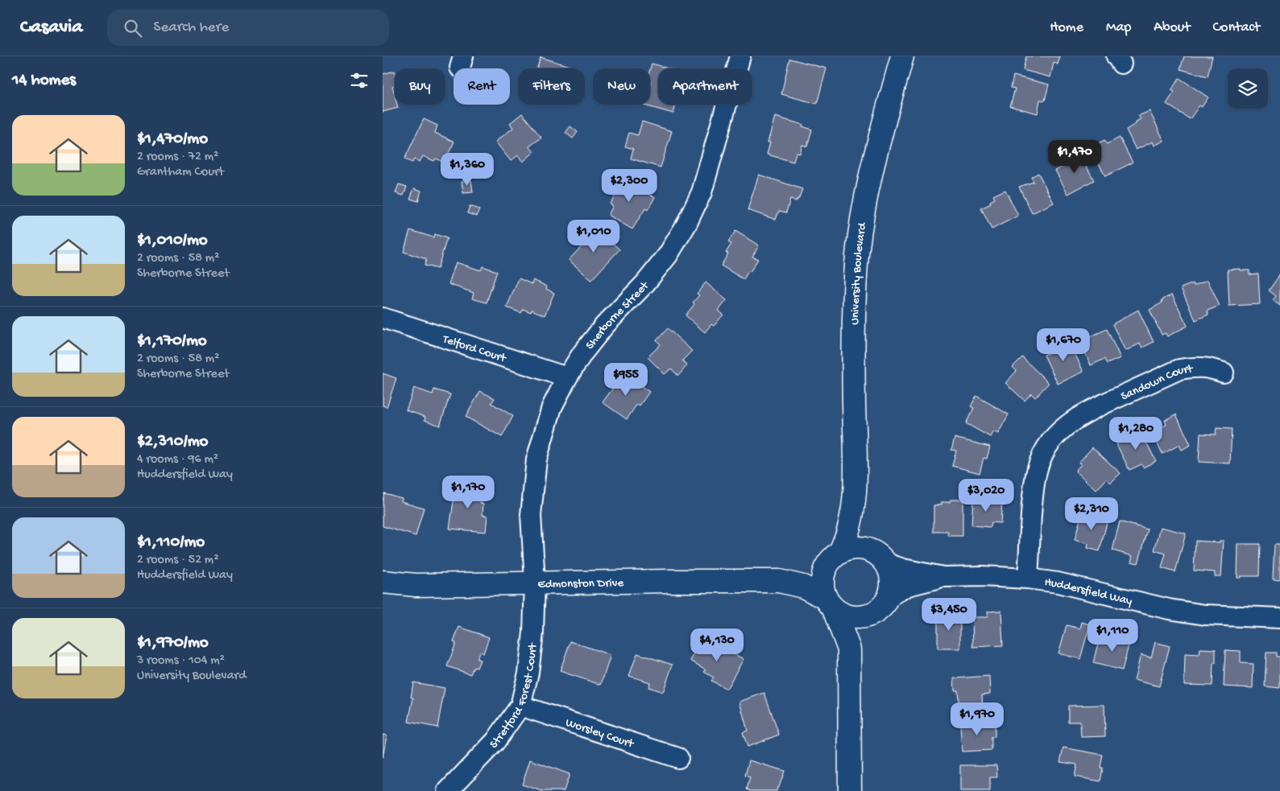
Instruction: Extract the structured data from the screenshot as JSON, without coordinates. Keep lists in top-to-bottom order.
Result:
{
  "streets": {
    "street": [
      "University Boulevard",
      "Sherborne Street",
      "Telford Court",
      "Sandown Court",
      "Edmonston Drive",
      "Huddersfield Way",
      "Stretford Forest Court",
      "Worsley Court"
    ]
  },
  "crossings": [
    ["University Boulevard", "Edmonston Drive"],
    ["University Boulevard", "Huddersfield Way"],
    ["Sherborne Street", "Telford Court"],
    ["Sherborne Street", "Edmonston Drive"],
    ["Sherborne Street", "Stretford Forest Court"],
    ["Sandown Court", "Huddersfield Way"],
    ["Edmonston Drive", "Huddersfield Way"],
    ["Edmonston Drive", "Stretford Forest Court"],
    ["Stretford Forest Court", "Worsley Court"]
  ],
  "page": {
    "header": "Casavia",
    "search": "Search here",
    "nav": [
      "Home",
      "Map",
      "About",
      "Contact"
    ],
    "heading": "14 homes",
    "chip": [
      "Buy",
      "Rent",
      "Filters",
      "New",
      "Apartment"
    ],
    "list": [
      {
        "name": "$1,470/mo",
        "note": "2 rooms · 72 m² · Grantham Court"
      },
      {
        "name": "$1,010/mo",
        "note": "2 rooms · 58 m² · Sherborne Street"
      },
      {
        "name": "$1,170/mo",
        "note": "2 rooms · 58 m² · Sherborne Street"
      },
      {
        "name": "$2,310/mo",
        "note": "4 rooms · 96 m² · Huddersfield Way"
      },
      {
        "name": "$1,110/mo",
        "note": "2 rooms · 52 m² · Huddersfield Way"
      },
      {
        "name": "$1,970/mo",
        "note": "3 rooms · 104 m² · University Boulevard"
      }
    ],
    "price": [
      "$1,470",
      "$1,360",
      "$2,300",
      "$1,010",
      "$1,670",
      "$955",
      "$1,280",
      "$1,170",
      "$3,020",
      "$2,310",
      "$3,450",
      "$1,110",
      "$4,130",
      "$1,970"
    ]
  }
}
